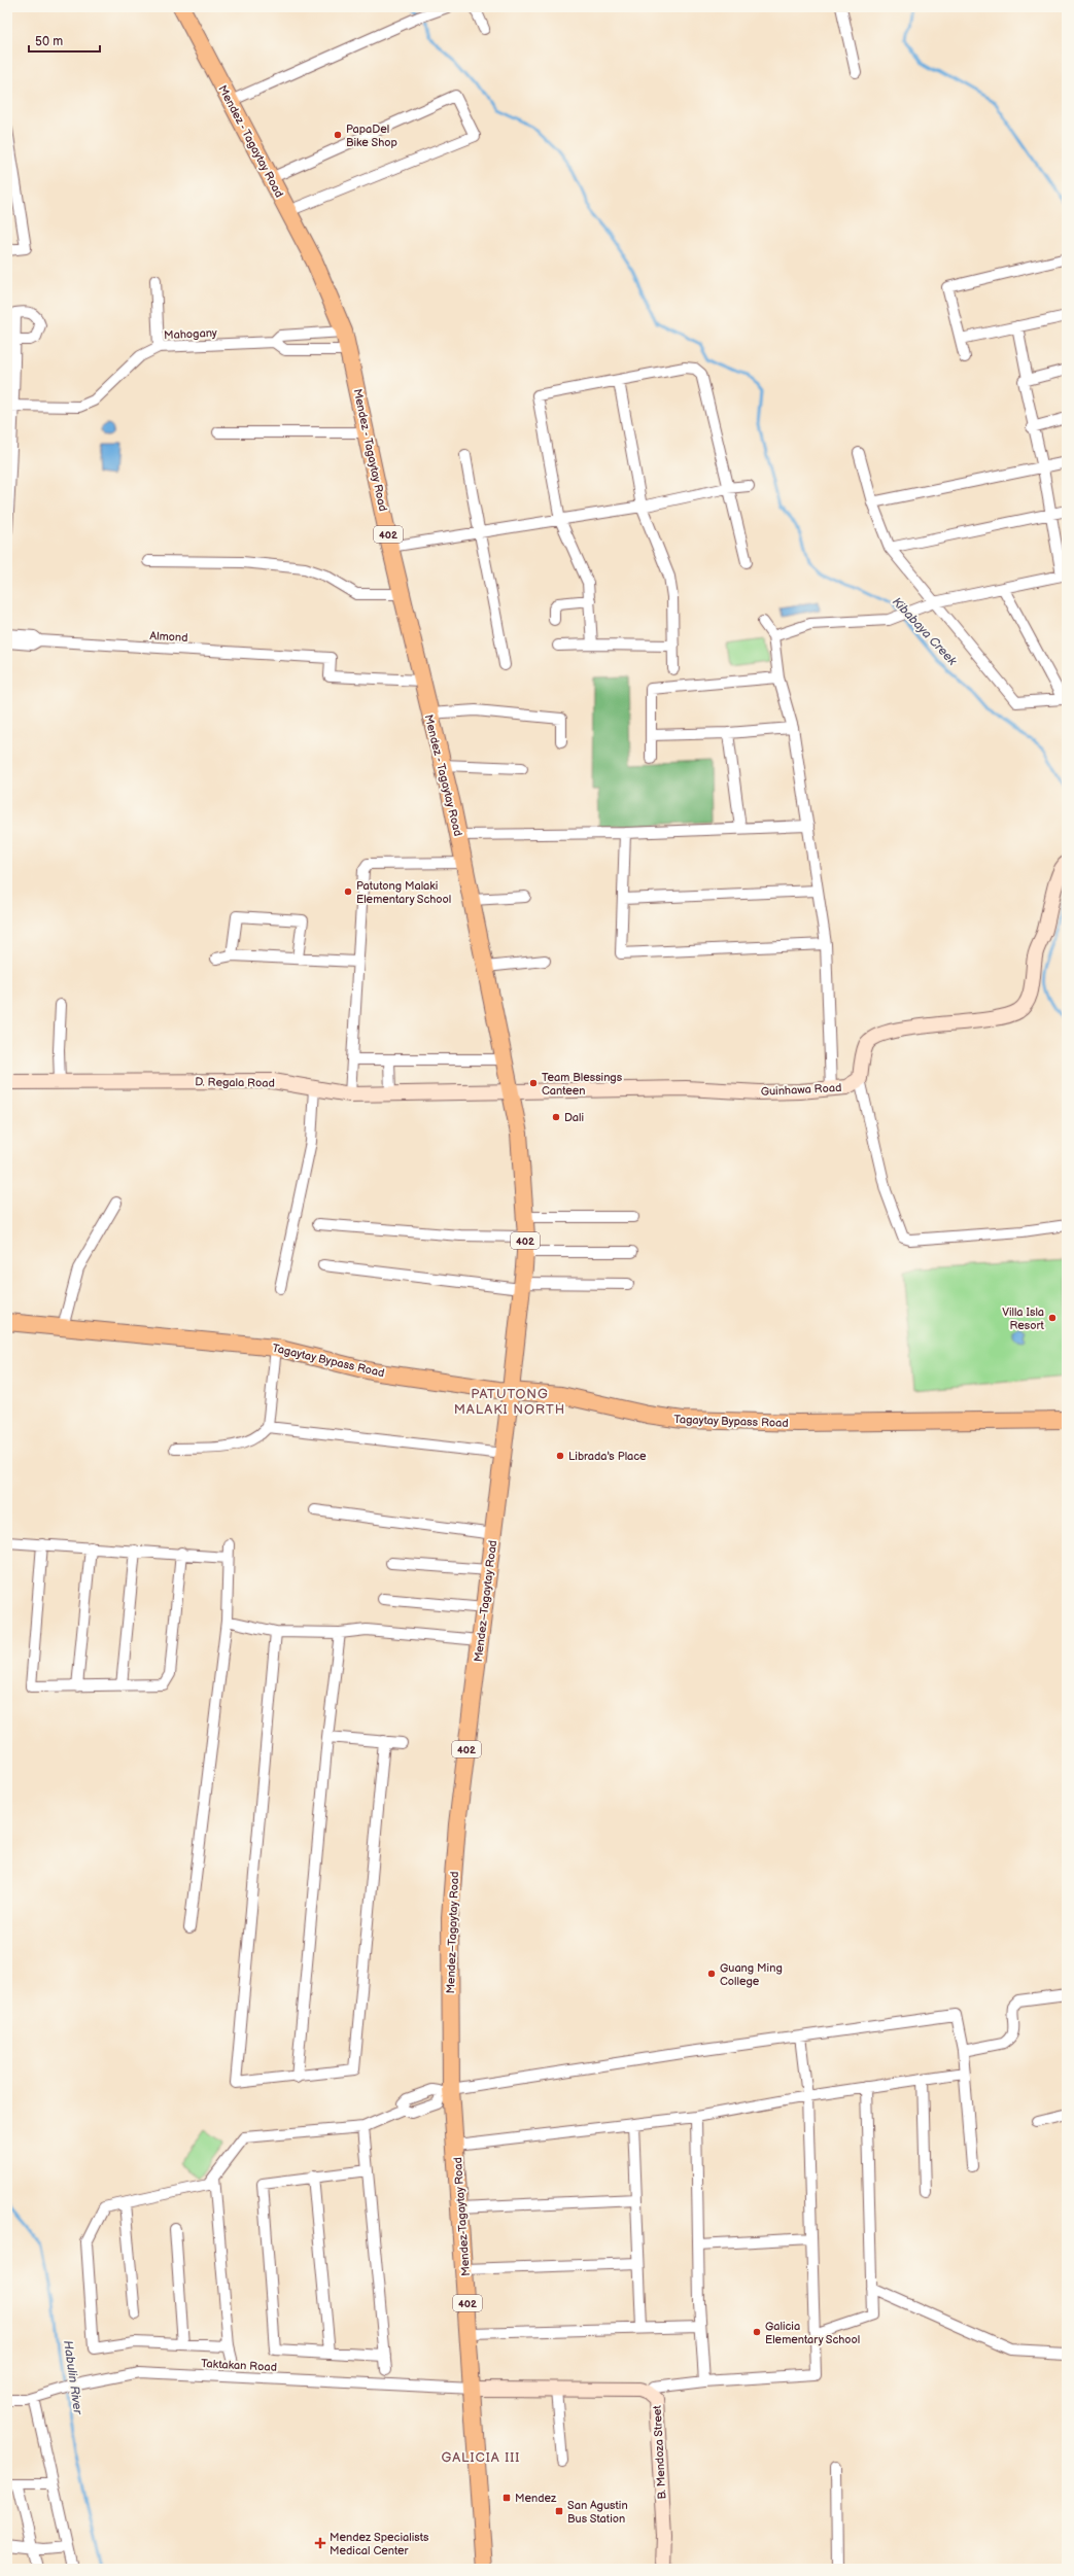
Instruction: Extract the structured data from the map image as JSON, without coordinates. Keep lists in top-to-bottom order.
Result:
{
  "streets": {
    "main road": [
      "Mendez - Tagaytay Road",
      "402",
      "Tagaytay Bypass Road",
      "Mendez–Tagaytay Road",
      "Mendez-Tagaytay Road"
    ],
    "street": [
      "Mahogany",
      "Almond",
      "D. Regala Road",
      "Guinhawa Road",
      "Taktakan Road",
      "B. Mendoza Street"
    ]
  },
  "crossings": [
    ["Mendez - Tagaytay Road", "Mahogany"],
    ["Mendez - Tagaytay Road", "Almond"],
    ["Mendez - Tagaytay Road", "D. Regala Road"],
    ["Mendez - Tagaytay Road", "Guinhawa Road"],
    ["Mendez - Tagaytay Road", "Mendez–Tagaytay Road"],
    ["D. Regala Road", "Guinhawa Road"],
    ["D. Regala Road", "Mendez–Tagaytay Road"],
    ["Guinhawa Road", "Mendez–Tagaytay Road"],
    ["Tagaytay Bypass Road", "Mendez–Tagaytay Road"],
    ["Mendez–Tagaytay Road", "Mendez-Tagaytay Road"],
    ["Mendez-Tagaytay Road", "Taktakan Road"],
    ["Mendez-Tagaytay Road", "B. Mendoza Street"],
    ["Taktakan Road", "B. Mendoza Street"]
  ],
  "districts": ["PATUTONG MALAKI NORTH", "GALICIA III"],
  "water": ["Kibabaya Creek", "Habulin River"],
  "places": {
    "other": [
      "PapaDel Bike Shop",
      "Patutong Malaki Elementary School",
      "Team Blessings Canteen",
      "Dali",
      "Villa Isla Resort",
      "Librada's Place",
      "Guang Ming College",
      "Galicia Elementary School"
    ],
    "transit": ["Mendez", "San Agustin Bus Station"],
    "health": ["Mendez Specialists Medical Center"]
  },
  "scale_bar": "50 m"
}
